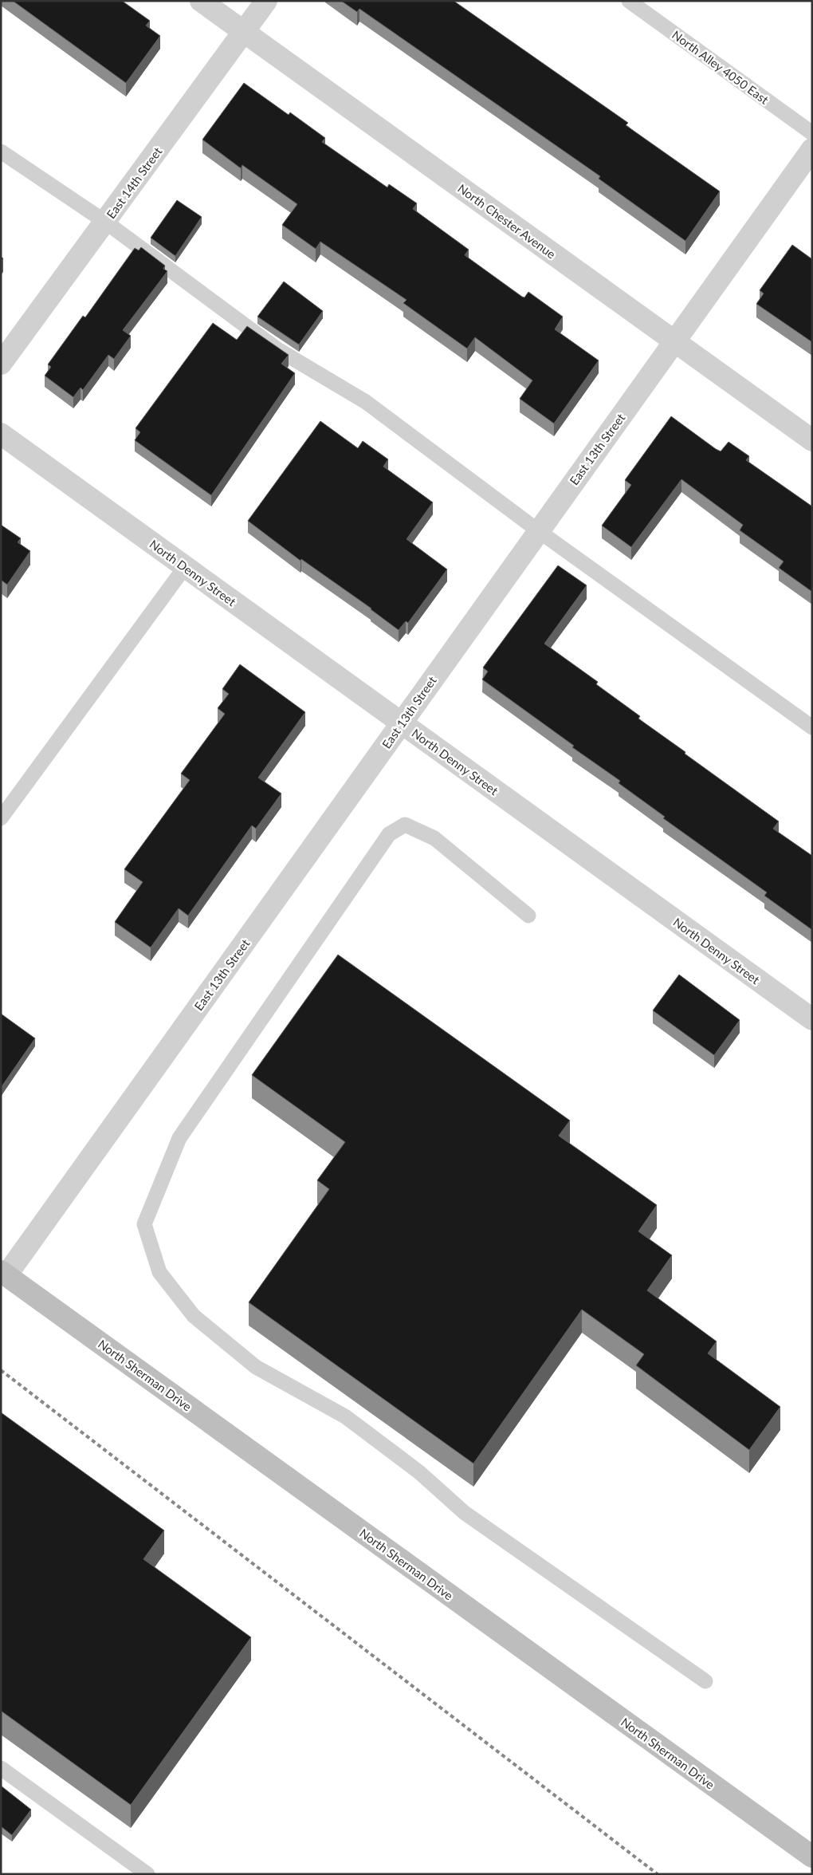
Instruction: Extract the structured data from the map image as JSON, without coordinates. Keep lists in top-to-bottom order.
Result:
{
  "streets": {
    "main road": ["North Sherman Drive"],
    "street": [
      "East 14th Street",
      "North Chester Avenue",
      "East 13th Street",
      "North Denny Street"
    ],
    "lane": ["North Alley 4050 East"]
  },
  "crossings": [
    ["East 14th Street", "North Chester Avenue"],
    ["North Chester Avenue", "East 13th Street"],
    ["East 13th Street", "North Denny Street"],
    ["East 13th Street", "North Sherman Drive"]
  ]
}
